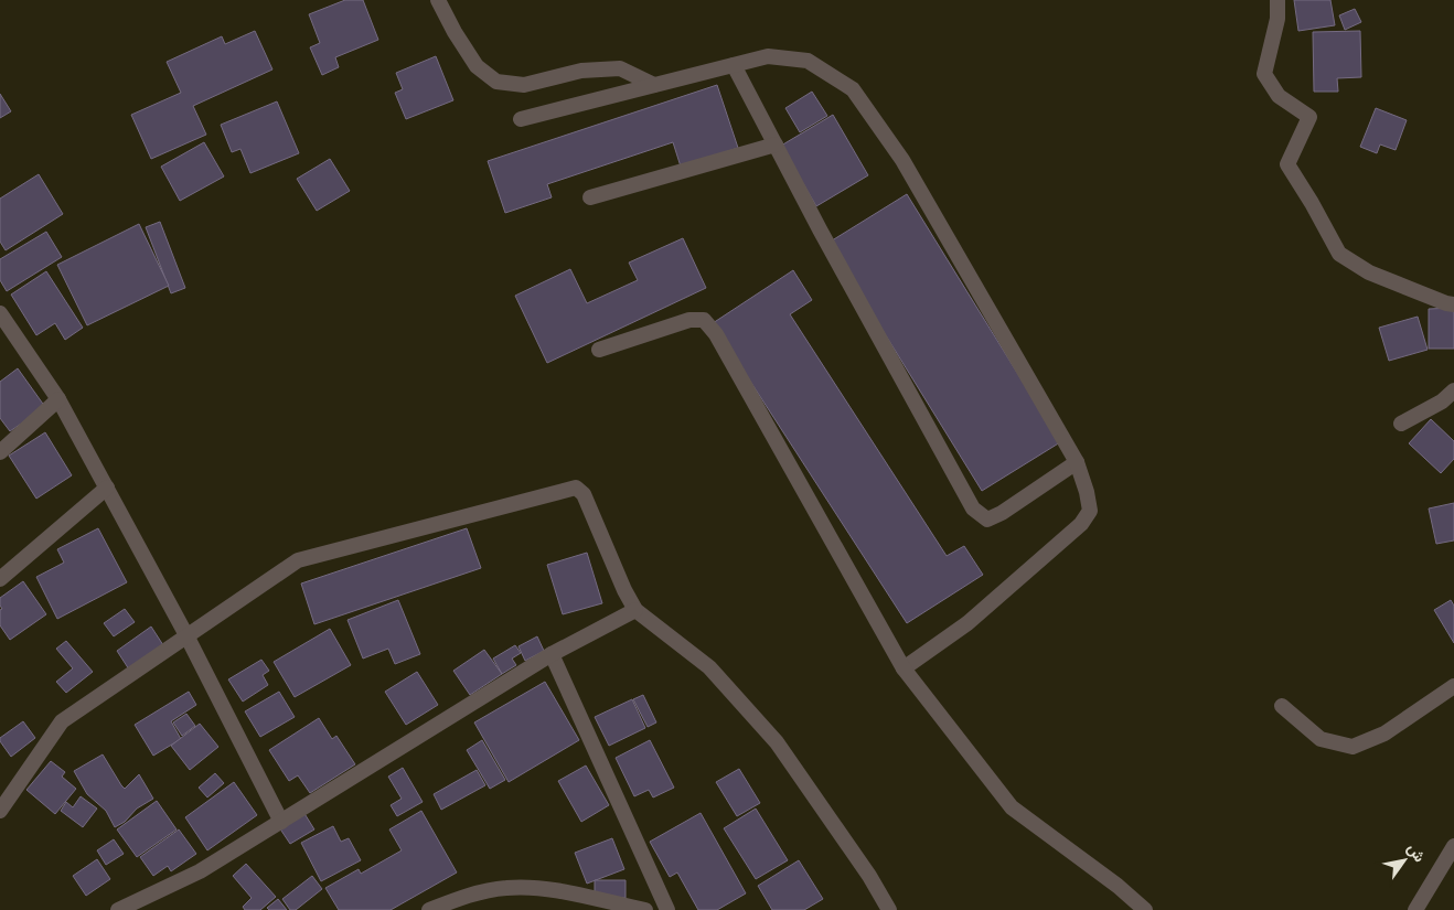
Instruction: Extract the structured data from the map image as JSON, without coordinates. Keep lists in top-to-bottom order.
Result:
{
  "north": "top right"
}
